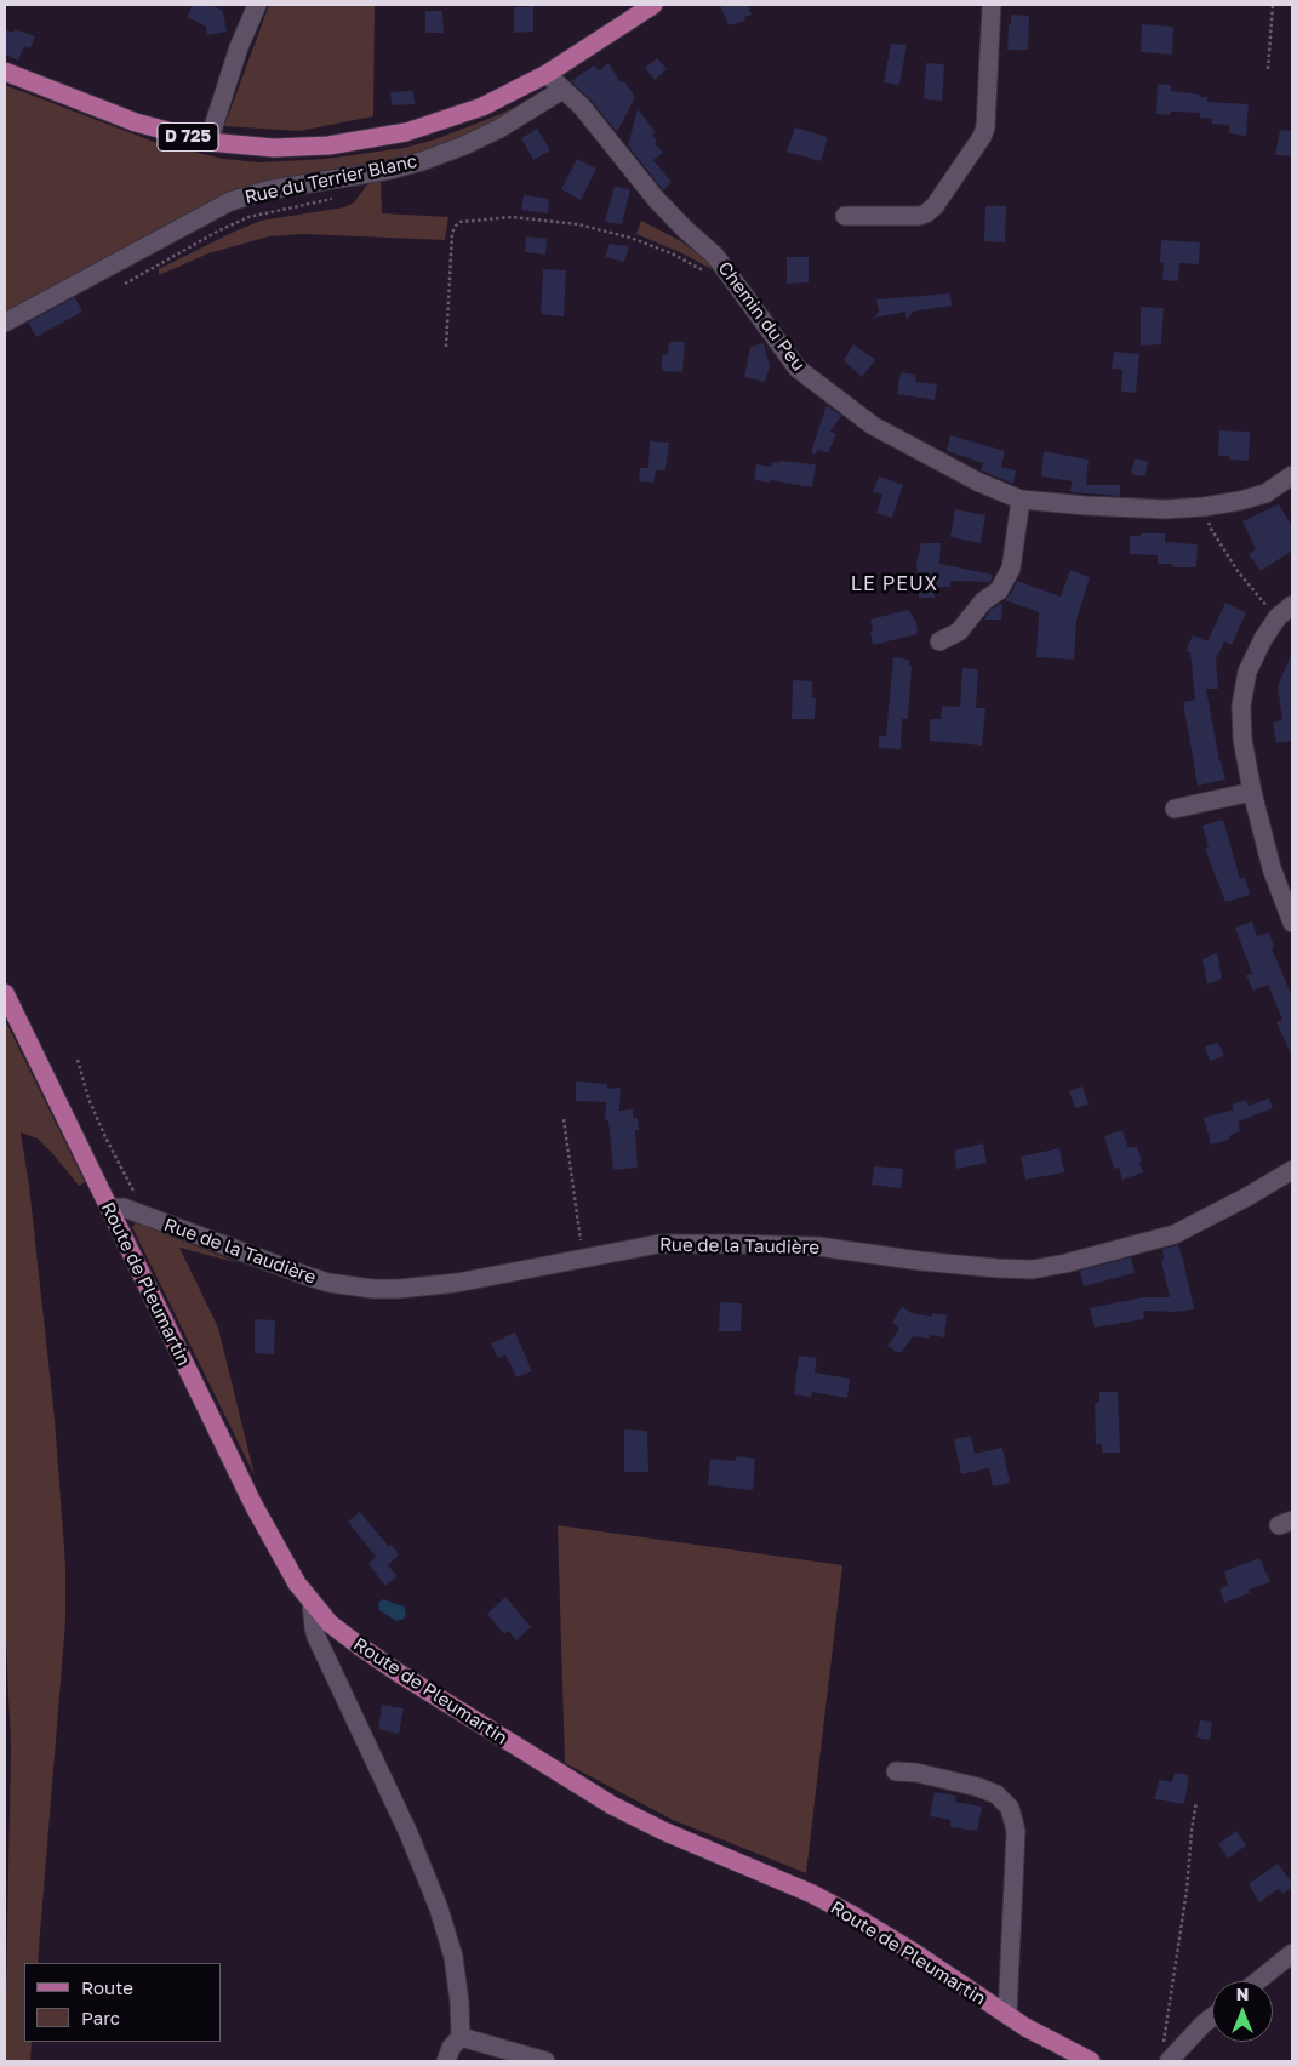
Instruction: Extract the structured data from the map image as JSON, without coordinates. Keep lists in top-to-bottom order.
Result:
{
  "streets": {
    "main road": ["D 725", "Route de Pleumartin"],
    "street": ["Rue du Terrier Blanc", "Chemin du Peu", "Rue de la Taudière"]
  },
  "crossings": [
    ["D 725", "Chemin du Peu"],
    ["Rue du Terrier Blanc", "Chemin du Peu"],
    ["Rue de la Taudière", "Route de Pleumartin"]
  ],
  "districts": ["LE PEUX"],
  "legend": ["Route", "Parc"],
  "north": "top"
}
